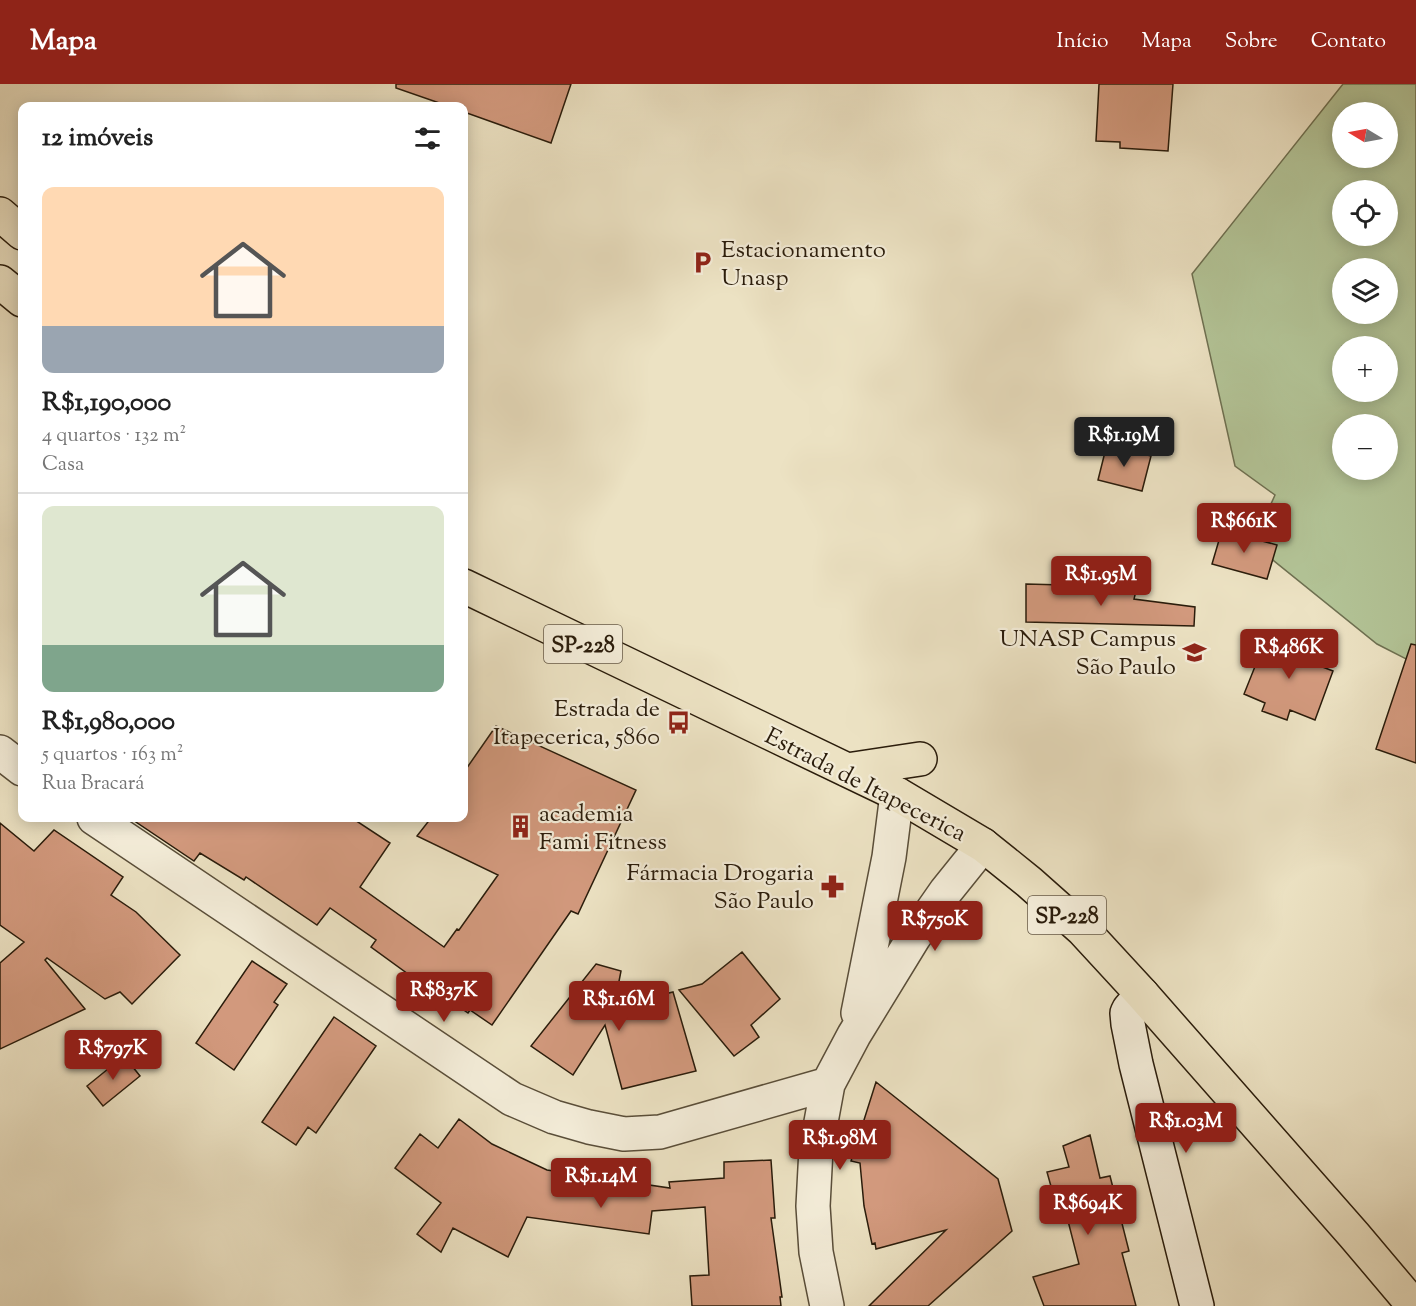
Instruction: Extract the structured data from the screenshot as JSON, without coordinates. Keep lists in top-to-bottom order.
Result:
{
  "streets": {
    "main road": ["SP-228", "Estrada de Itapecerica"]
  },
  "places": {
    "parking": ["Estacionamento Unasp"],
    "school or university": ["UNASP Campus São Paulo"],
    "bus stop": ["Estrada de Itapecerica, 5860"],
    "building": ["academia Fami Fitness"],
    "pharmacy": ["Fármacia Drogaria São Paulo"]
  },
  "north": "left",
  "page": {
    "header": "Mapa",
    "nav": [
      "Início",
      "Mapa",
      "Sobre",
      "Contato"
    ],
    "map_buttons": ["+", "−"],
    "heading": "12 imóveis",
    "list": [
      {
        "name": "R$1,190,000",
        "note": "4 quartos · 132 m² · Casa"
      },
      {
        "name": "R$1,980,000",
        "note": "5 quartos · 163 m² · Rua Bracará"
      }
    ],
    "price": [
      "R$1.19M",
      "R$661K",
      "R$1.95M",
      "R$486K",
      "R$750K",
      "R$837K",
      "R$1.16M",
      "R$797K",
      "R$1.03M",
      "R$1.98M",
      "R$1.14M",
      "R$694K"
    ]
  }
}
